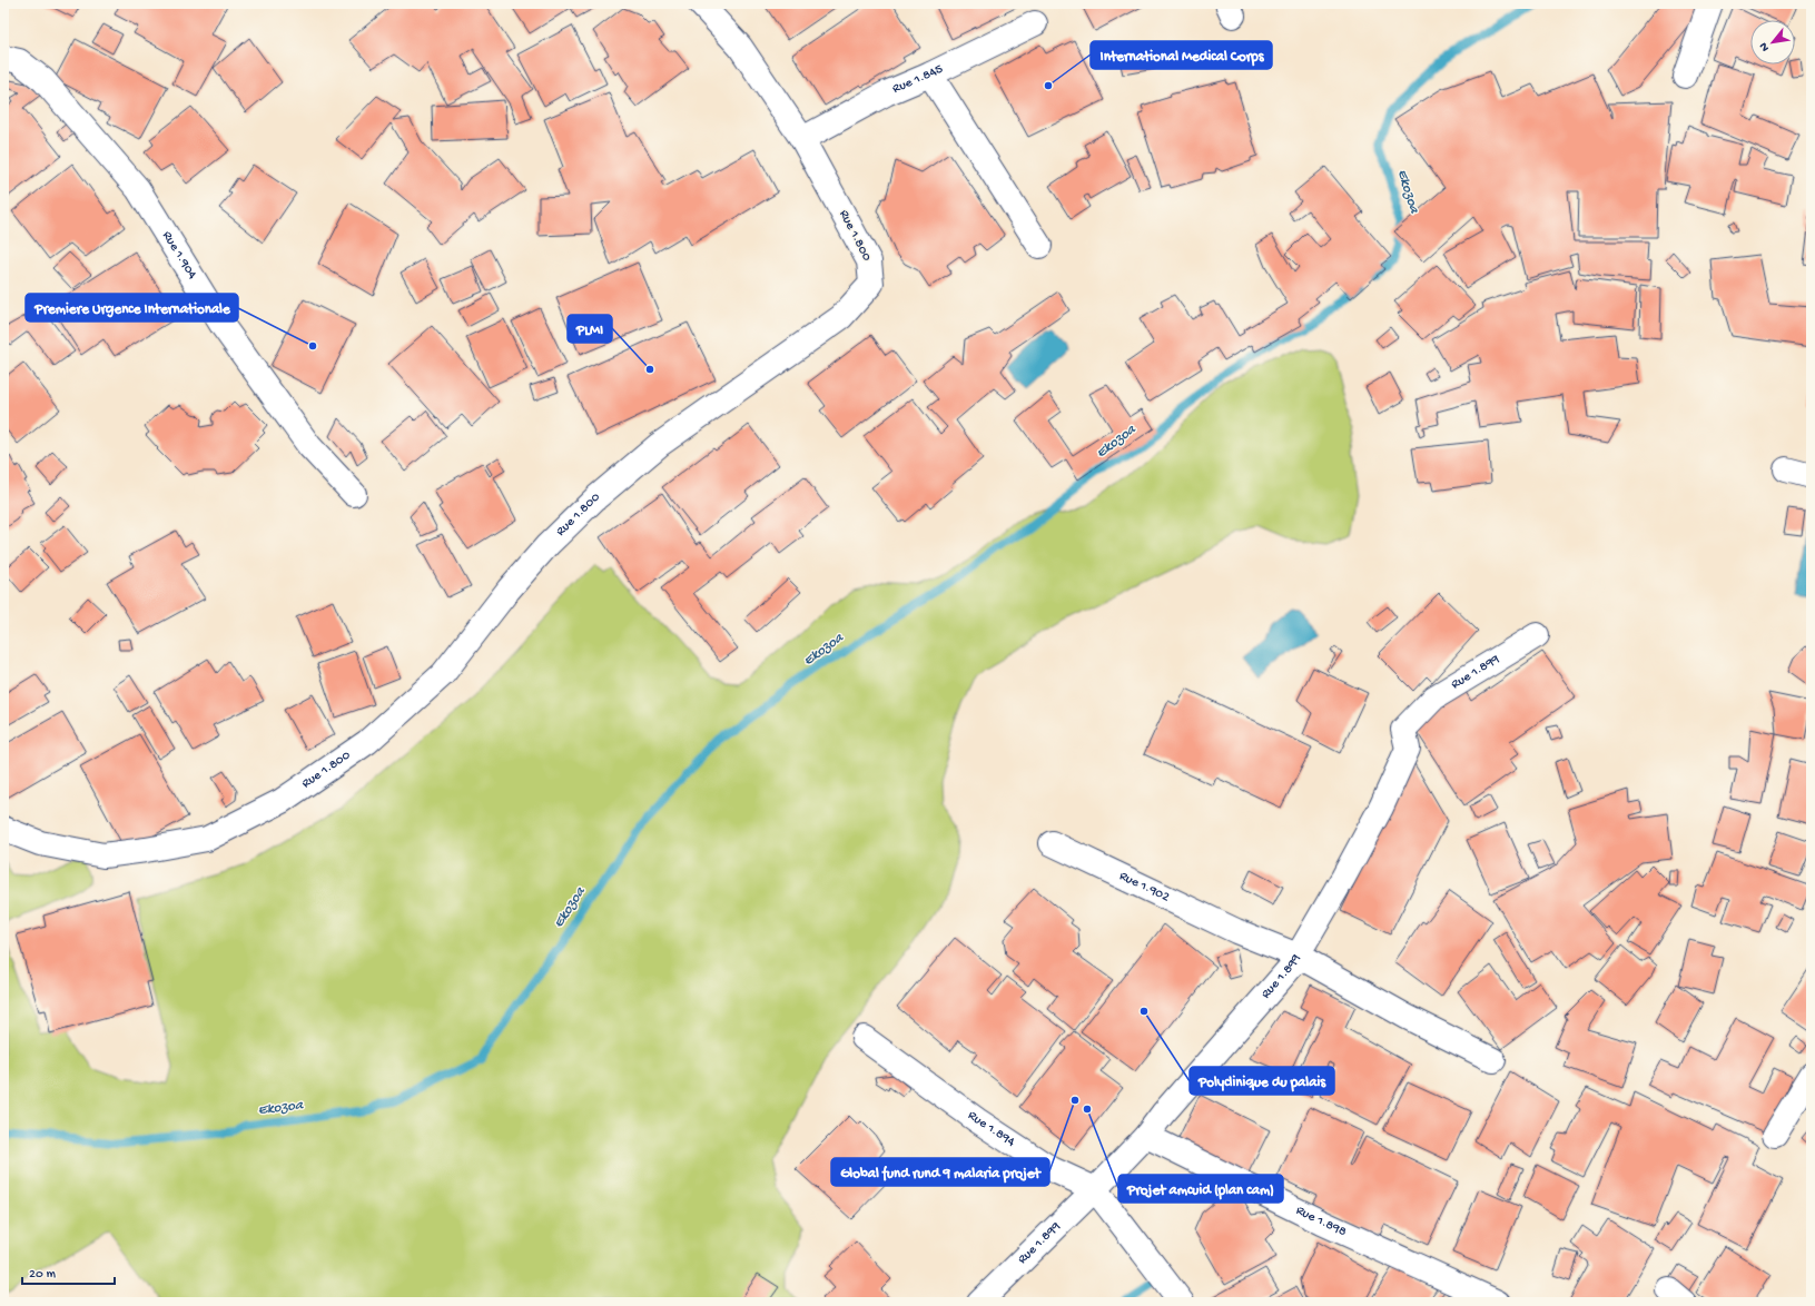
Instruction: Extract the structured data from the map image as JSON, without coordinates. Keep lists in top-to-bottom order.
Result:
{
  "streets": {
    "street": [
      "Rue 1.845",
      "Rue 1.800",
      "Rue 1.904",
      "Rue 1.899",
      "Rue 1.902",
      "Rue 1.894",
      "Rue 1.898"
    ]
  },
  "crossings": [
    ["Rue 1.845", "Rue 1.800"],
    ["Rue 1.899", "Rue 1.902"],
    ["Rue 1.899", "Rue 1.894"],
    ["Rue 1.899", "Rue 1.898"]
  ],
  "water": ["Ekozoa"],
  "places": [
    "International Medical Corps",
    "Premiere Urgence Internationale",
    "PLMI",
    "Polyclinique du palais",
    "Global fund rund 9 malaria projet",
    "Projet amcuid (plan cam)"
  ],
  "scale_bar": "20 m",
  "north": "bottom left"
}
